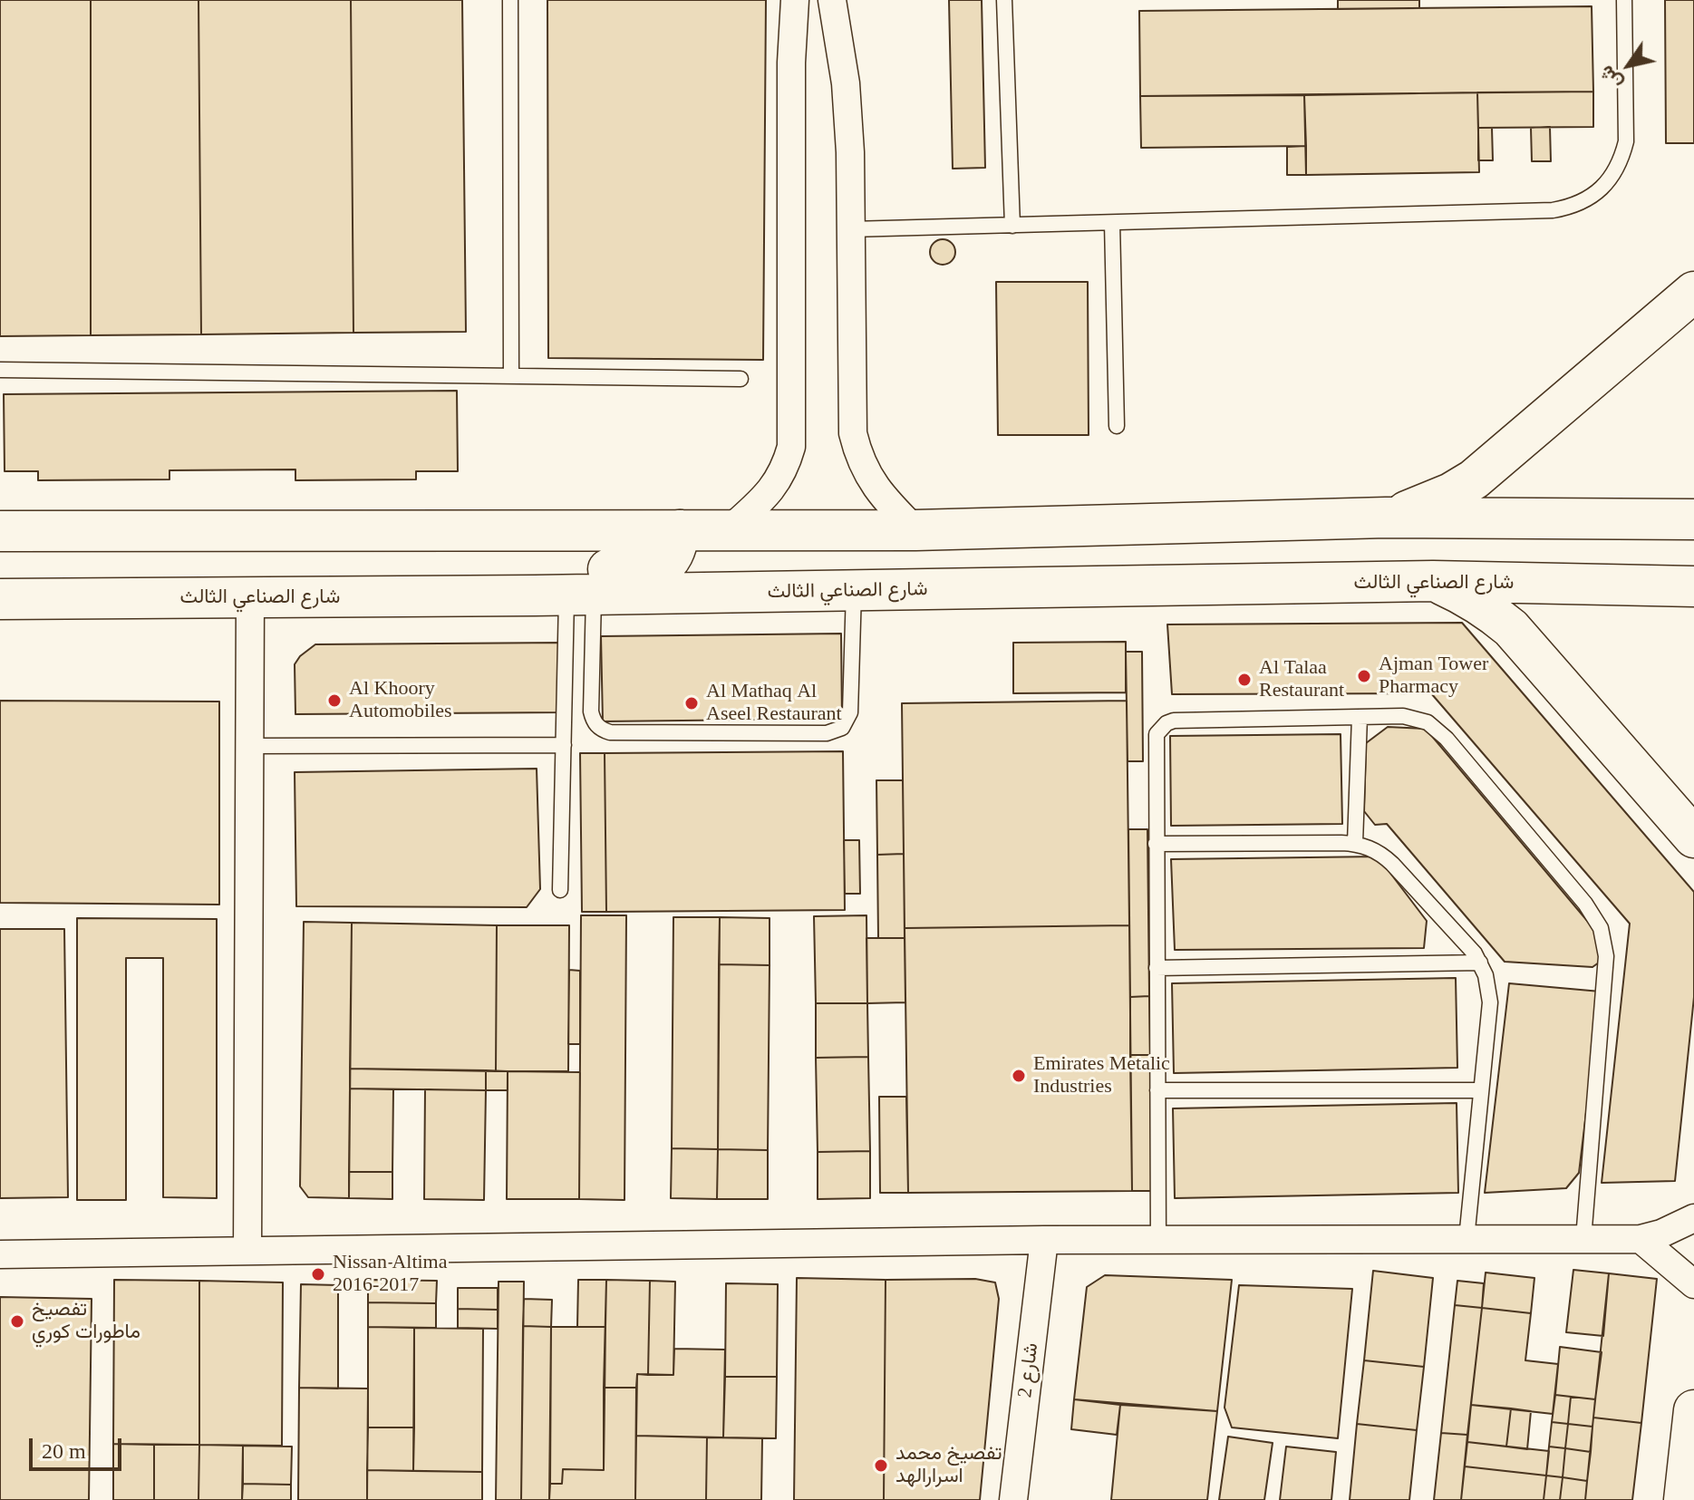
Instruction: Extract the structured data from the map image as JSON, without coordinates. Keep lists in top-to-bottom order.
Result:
{
  "streets": {
    "main road": ["شارع الصناعي الثالث"],
    "street": ["شارع 2"]
  },
  "places": [
    "Ajman Tower Pharmacy",
    "Al Talaa Restaurant",
    "Al Khoory Automobiles",
    "Al Mathaq Al Aseel Restaurant",
    "Emirates Metalic Industries",
    "Nissan Altima 2016-2017",
    "تفصيخ ماطورات كوري",
    "تفصيخ محمد اسرارالهد"
  ],
  "scale_bar": "20 m",
  "north": "bottom left"
}
